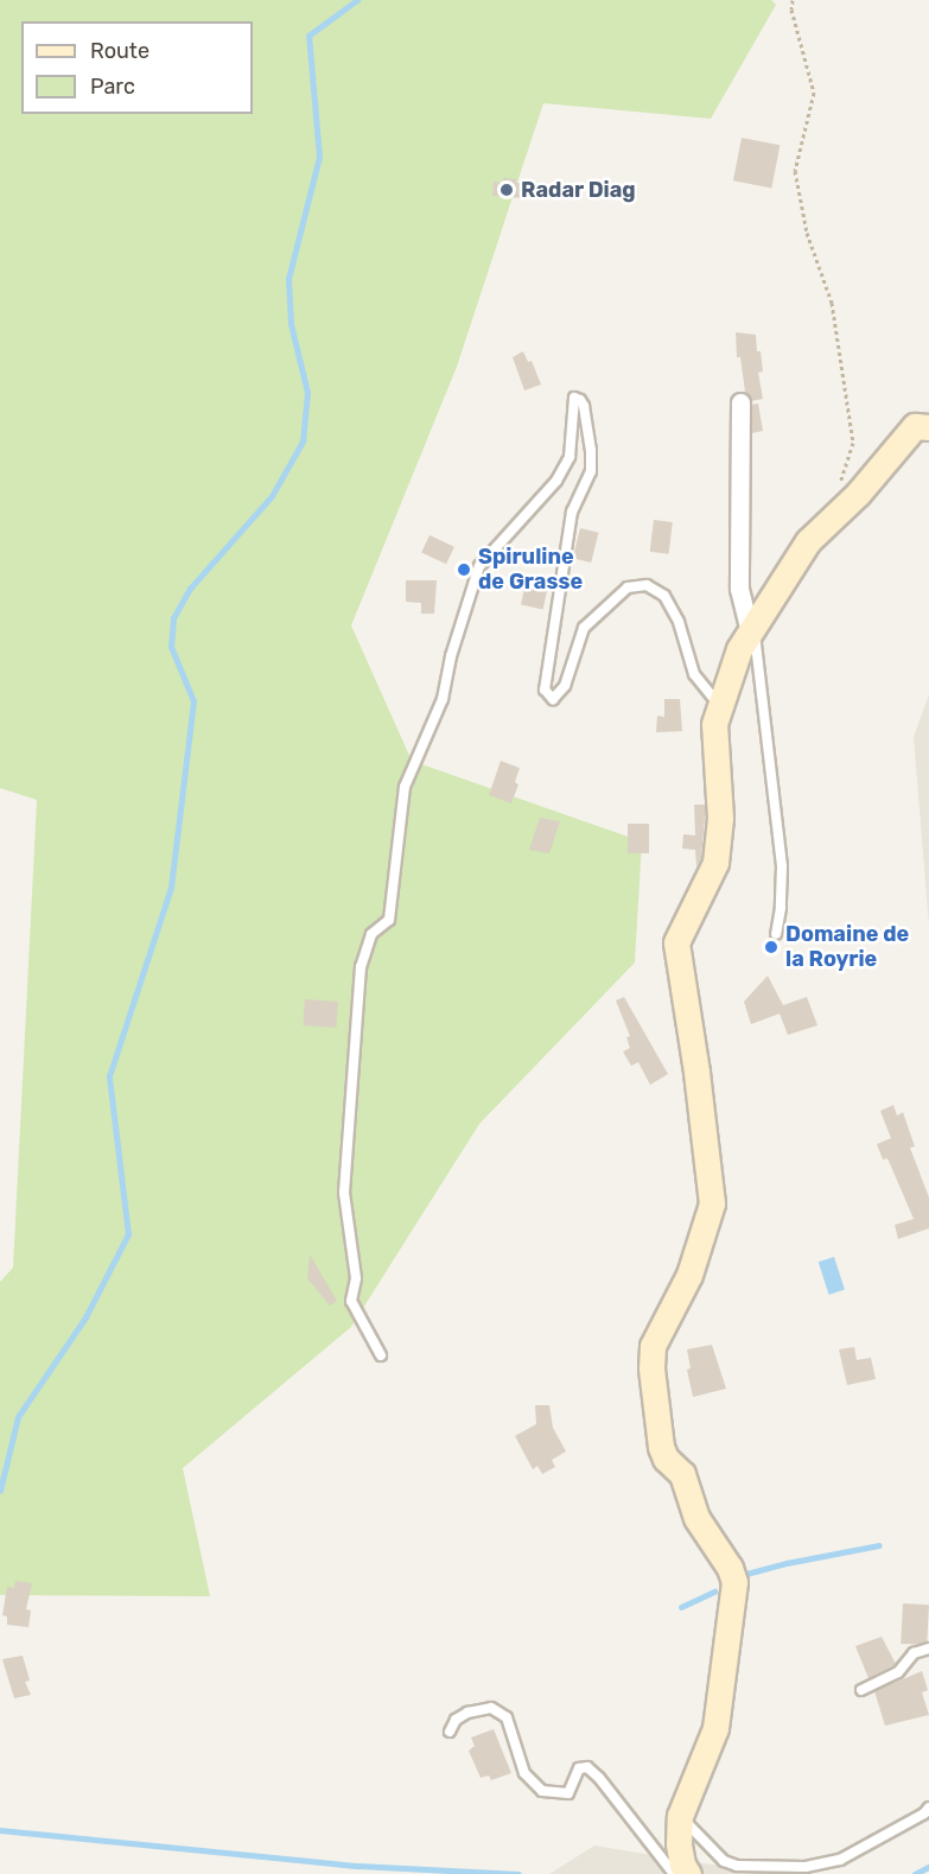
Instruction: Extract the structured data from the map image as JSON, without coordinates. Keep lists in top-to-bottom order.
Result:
{
  "places": ["Radar Diag", "Spiruline de Grasse", "Domaine de la Royrie"],
  "legend": ["Route", "Parc"]
}
